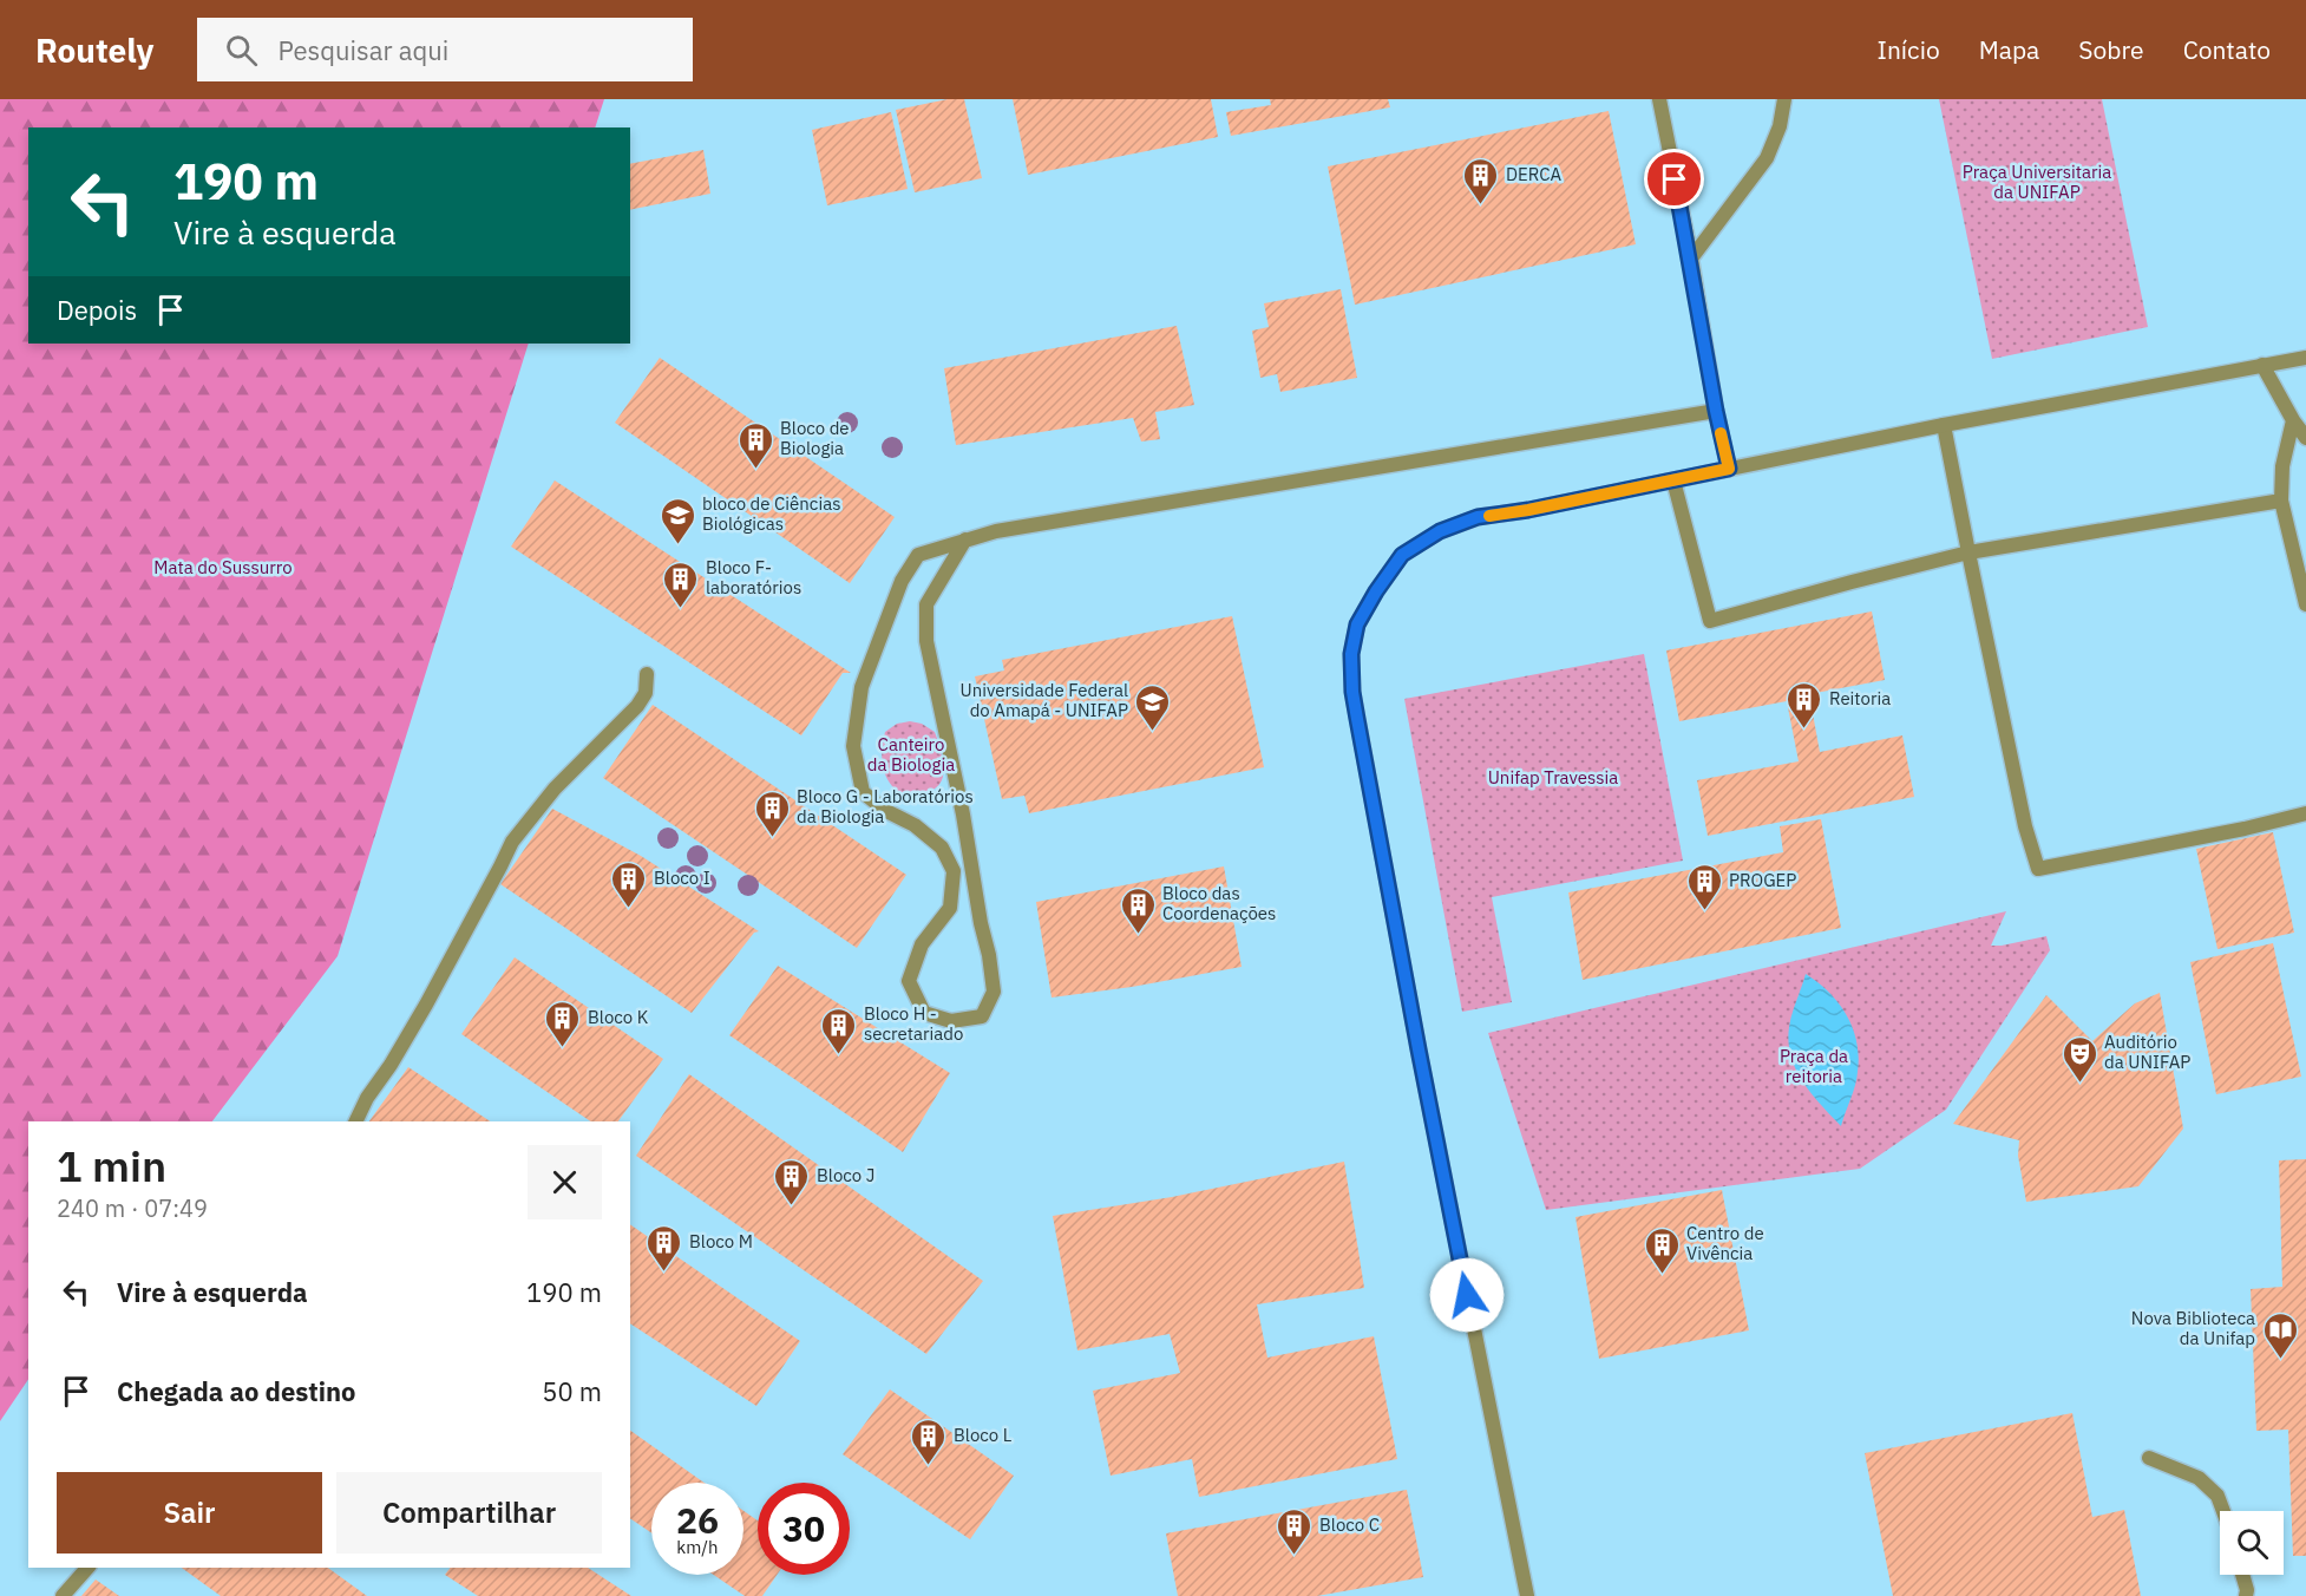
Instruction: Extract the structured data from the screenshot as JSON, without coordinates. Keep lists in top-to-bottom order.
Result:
{
  "parks": [
    "Praça Universitaria da UNIFAP",
    "Mata do Sussurro",
    "Canteiro da Biologia",
    "Unifap Travessia",
    "Praça da reitoria"
  ],
  "places": {
    "building": [
      "DERCA",
      "Bloco de Biologia",
      "Bloco F- laboratórios",
      "Reitoria",
      "Bloco G - Laboratórios da Biologia",
      "Bloco I",
      "PROGEP",
      "Bloco das Coordenações",
      "Bloco K",
      "Bloco H - secretariado",
      "Bloco J",
      "Bloco M",
      "Centro de Vivência",
      "Bloco L",
      "Bloco C"
    ],
    "school or university": ["bloco de Ciências Biológicas", "Universidade Federal do Amapá - UNIFAP"],
    "theatre": ["Auditório da UNIFAP"],
    "library": ["Nova Biblioteca da Unifap"]
  },
  "page": {
    "header": "Routely",
    "search": "Pesquisar aqui",
    "nav": [
      "Início",
      "Mapa",
      "Sobre",
      "Contato"
    ],
    "turn": ["190 m", "Vire à esquerda"],
    "then": "Depois",
    "heading": ["1 min", "240 m · 07:49"],
    "list": [
      {
        "name": "Vire à esquerda",
        "value": "190 m"
      },
      {
        "name": "Chegada ao destino",
        "value": "50 m"
      }
    ],
    "buttons": ["Sair", "Compartilhar"],
    "speed": "26 km/h",
    "limit": "30"
  }
}
